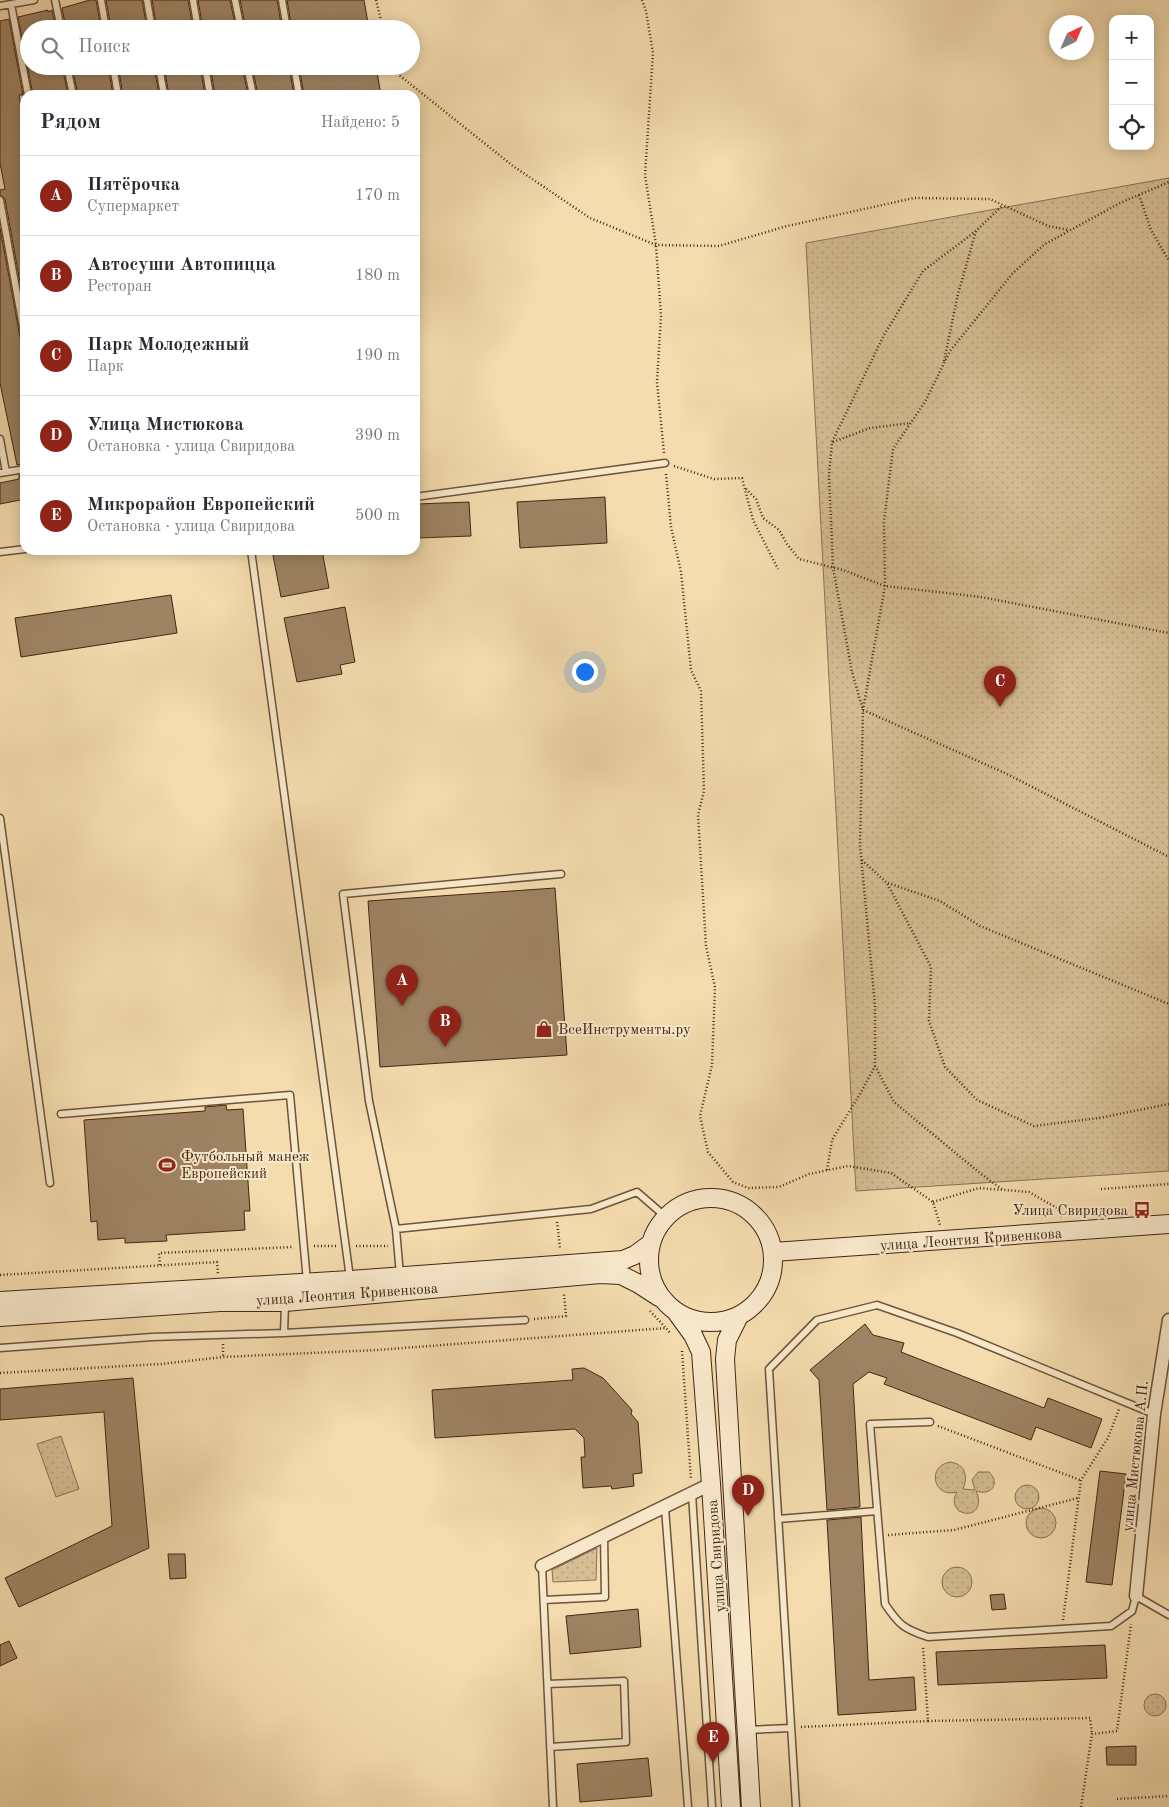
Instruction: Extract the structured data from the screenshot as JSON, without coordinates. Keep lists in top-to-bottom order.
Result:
{
  "streets": {
    "street": ["улица Леонтия Кривенкова", "улица Мистюкова А.П.", "улица Свиридова"]
  },
  "crossings": [
    ["улица Леонтия Кривенкова", "улица Свиридова"]
  ],
  "places": {
    "shop": ["ВсеИнструменты.ру"],
    "sports": ["Футбольный манеж Европейский"],
    "bus stop": ["Улица Свиридова"]
  },
  "north": "top right",
  "page": {
    "map_buttons": ["+", "−"],
    "search": "Поиск",
    "heading": ["Рядом", "Найдено: 5"],
    "list": [
      {
        "mark": "A",
        "name": "Пятёрочка",
        "note": "Супермаркет",
        "value": "170 m"
      },
      {
        "mark": "B",
        "name": "Автосуши Автопицца",
        "note": "Ресторан",
        "value": "180 m"
      },
      {
        "mark": "C",
        "name": "Парк Молодежный",
        "note": "Парк",
        "value": "190 m"
      },
      {
        "mark": "D",
        "name": "Улица Мистюкова",
        "note": "Остановка · улица Свиридова",
        "value": "390 m"
      },
      {
        "mark": "E",
        "name": "Микрорайон Европейский",
        "note": "Остановка · улица Свиридова",
        "value": "500 m"
      }
    ],
    "pins": [
      "C",
      "A",
      "B",
      "D",
      "E"
    ]
  }
}
